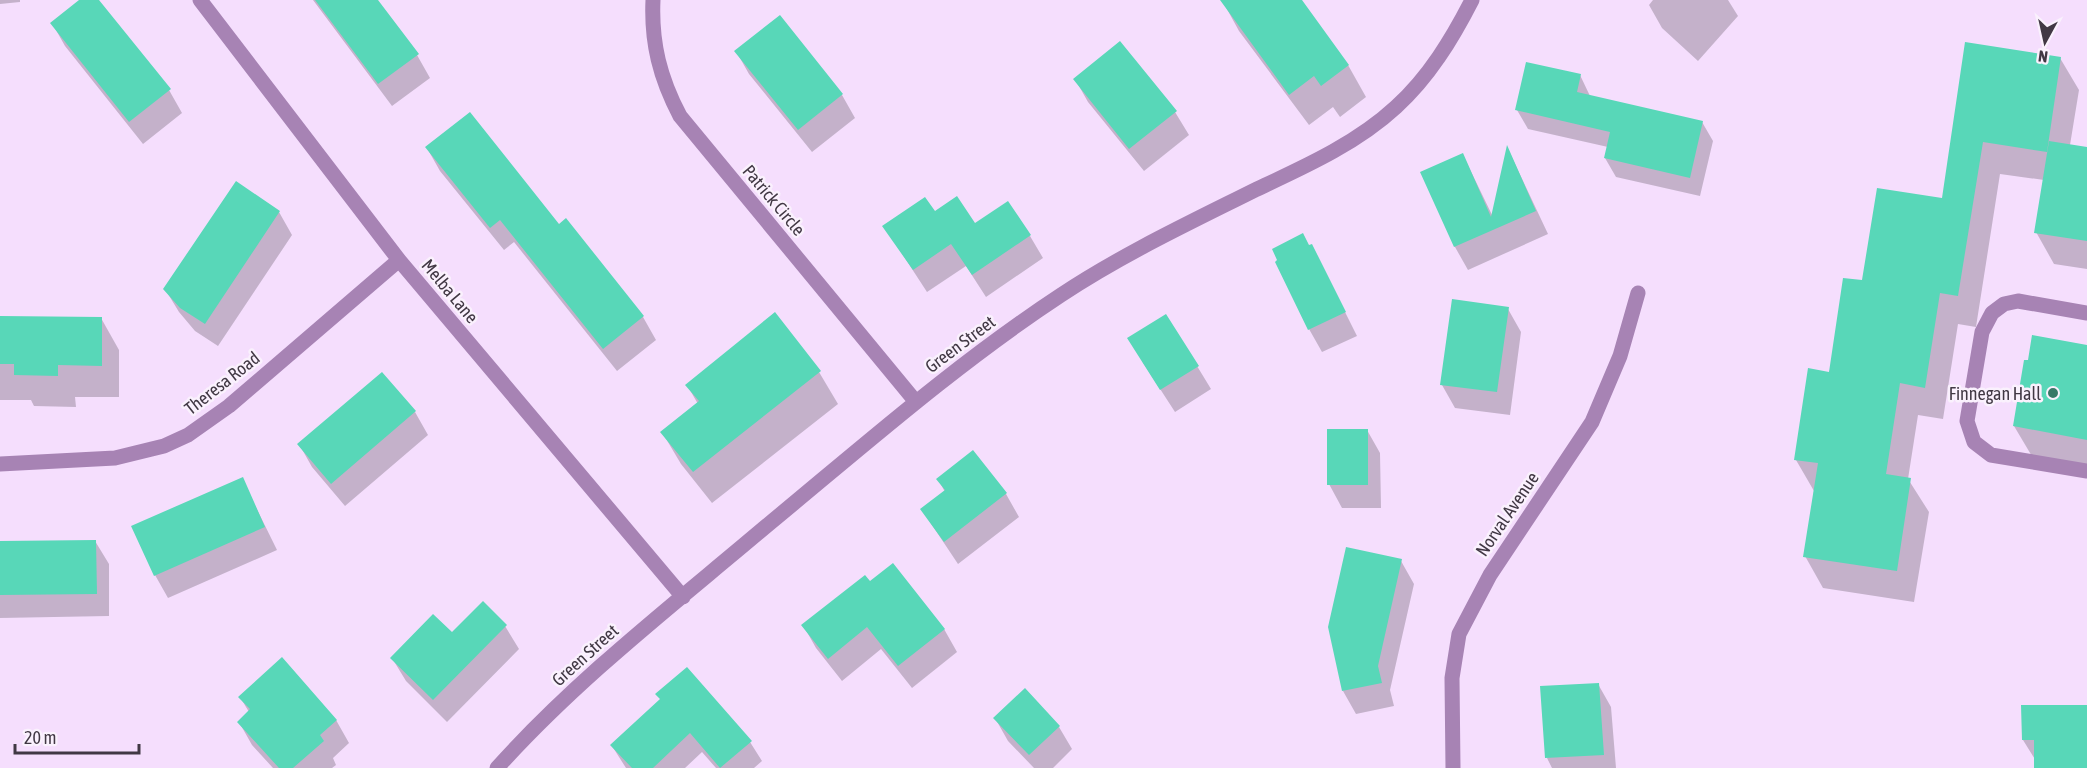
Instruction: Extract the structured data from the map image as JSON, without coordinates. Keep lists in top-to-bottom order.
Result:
{
  "streets": {
    "street": [
      "Patrick Circle",
      "Melba Lane",
      "Green Street",
      "Theresa Road",
      "Norval Avenue"
    ]
  },
  "crossings": [
    ["Patrick Circle", "Green Street"],
    ["Melba Lane", "Green Street"],
    ["Melba Lane", "Theresa Road"]
  ],
  "places": ["Finnegan Hall"],
  "scale_bar": "20 m",
  "north": "bottom"
}
